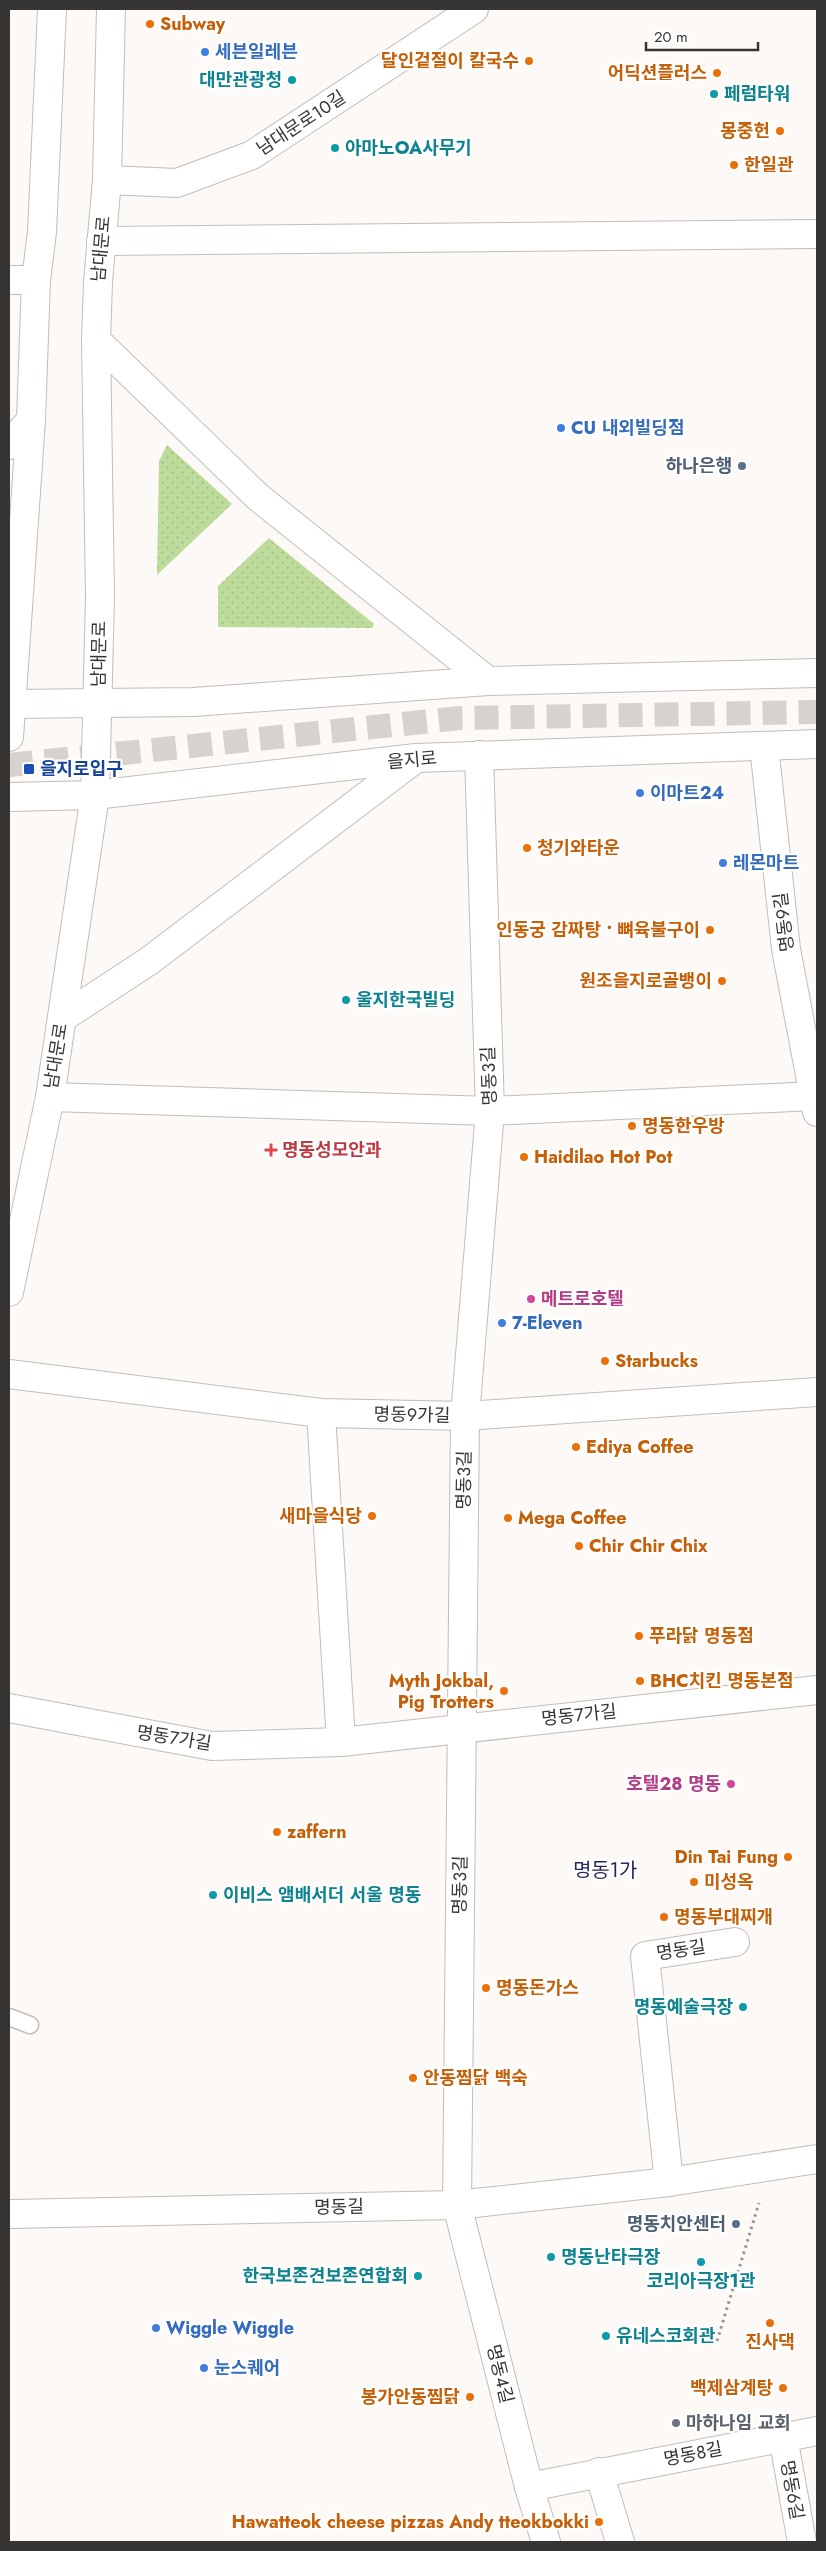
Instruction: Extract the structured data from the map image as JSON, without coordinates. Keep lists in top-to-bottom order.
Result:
{
  "streets": {
    "street": [
      "남대문로10길",
      "남대문로",
      "을지로",
      "명동9길",
      "명동3길",
      "명동9가길",
      "명동7가길",
      "명동길",
      "명동4길",
      "명동8길",
      "명동6길"
    ]
  },
  "crossings": [
    ["남대문로10길", "남대문로"],
    ["남대문로", "을지로"],
    ["남대문로", "명동9길"],
    ["을지로", "명동9길"],
    ["을지로", "명동3길"],
    ["명동9길", "명동3길"],
    ["명동3길", "명동9가길"],
    ["명동3길", "명동7가길"],
    ["명동3길", "명동길"],
    ["명동3길", "명동4길"],
    ["명동길", "명동4길"],
    ["명동4길", "명동8길"],
    ["명동8길", "명동6길"]
  ],
  "districts": ["명동1가"],
  "places": {
    "other": [
      "Subway",
      "세븐일레븐",
      "달인겉절이 칼국수",
      "어딕션플러스",
      "대만관광청",
      "페럼타워",
      "몽중헌",
      "아마노OA사무기",
      "한일관",
      "CU 내외빌딩점",
      "하나은행",
      "이마트24",
      "청기와타운",
      "레몬마트",
      "인동궁 감짜탕 • 뼈육불구이",
      "원조을지로골뱅이",
      "울지한국빌딩",
      "명동한우방",
      "Haidilao Hot Pot",
      "메트로호텔",
      "7-Eleven",
      "Starbucks",
      "Ediya Coffee",
      "새마을식당",
      "Mega Coffee",
      "Chir Chir Chix",
      "푸라닭 명동점",
      "BHC치킨 명동본점",
      "Myth Jokbal, Pig Trotters",
      "호텔28 명동",
      "zaffern",
      "Din Tai Fung",
      "미성옥",
      "이비스 앰배서더 서울 명동",
      "명동부대찌개",
      "명동돈가스",
      "명동예술극장",
      "안동찜닭 백숙",
      "명동치안센터",
      "명동난타극장",
      "코리아극장1관",
      "한국보존견보존연합회",
      "진사댁",
      "Wiggle Wiggle",
      "유네스코회관",
      "눈스퀘어",
      "백제삼계탕",
      "봉가안동찜닭",
      "마하나임 교회",
      "Hawatteok cheese pizzas Andy tteokbokki"
    ],
    "transit": ["을지로입구"],
    "health": ["명동성모안과"]
  },
  "scale_bar": "20 m"
}
